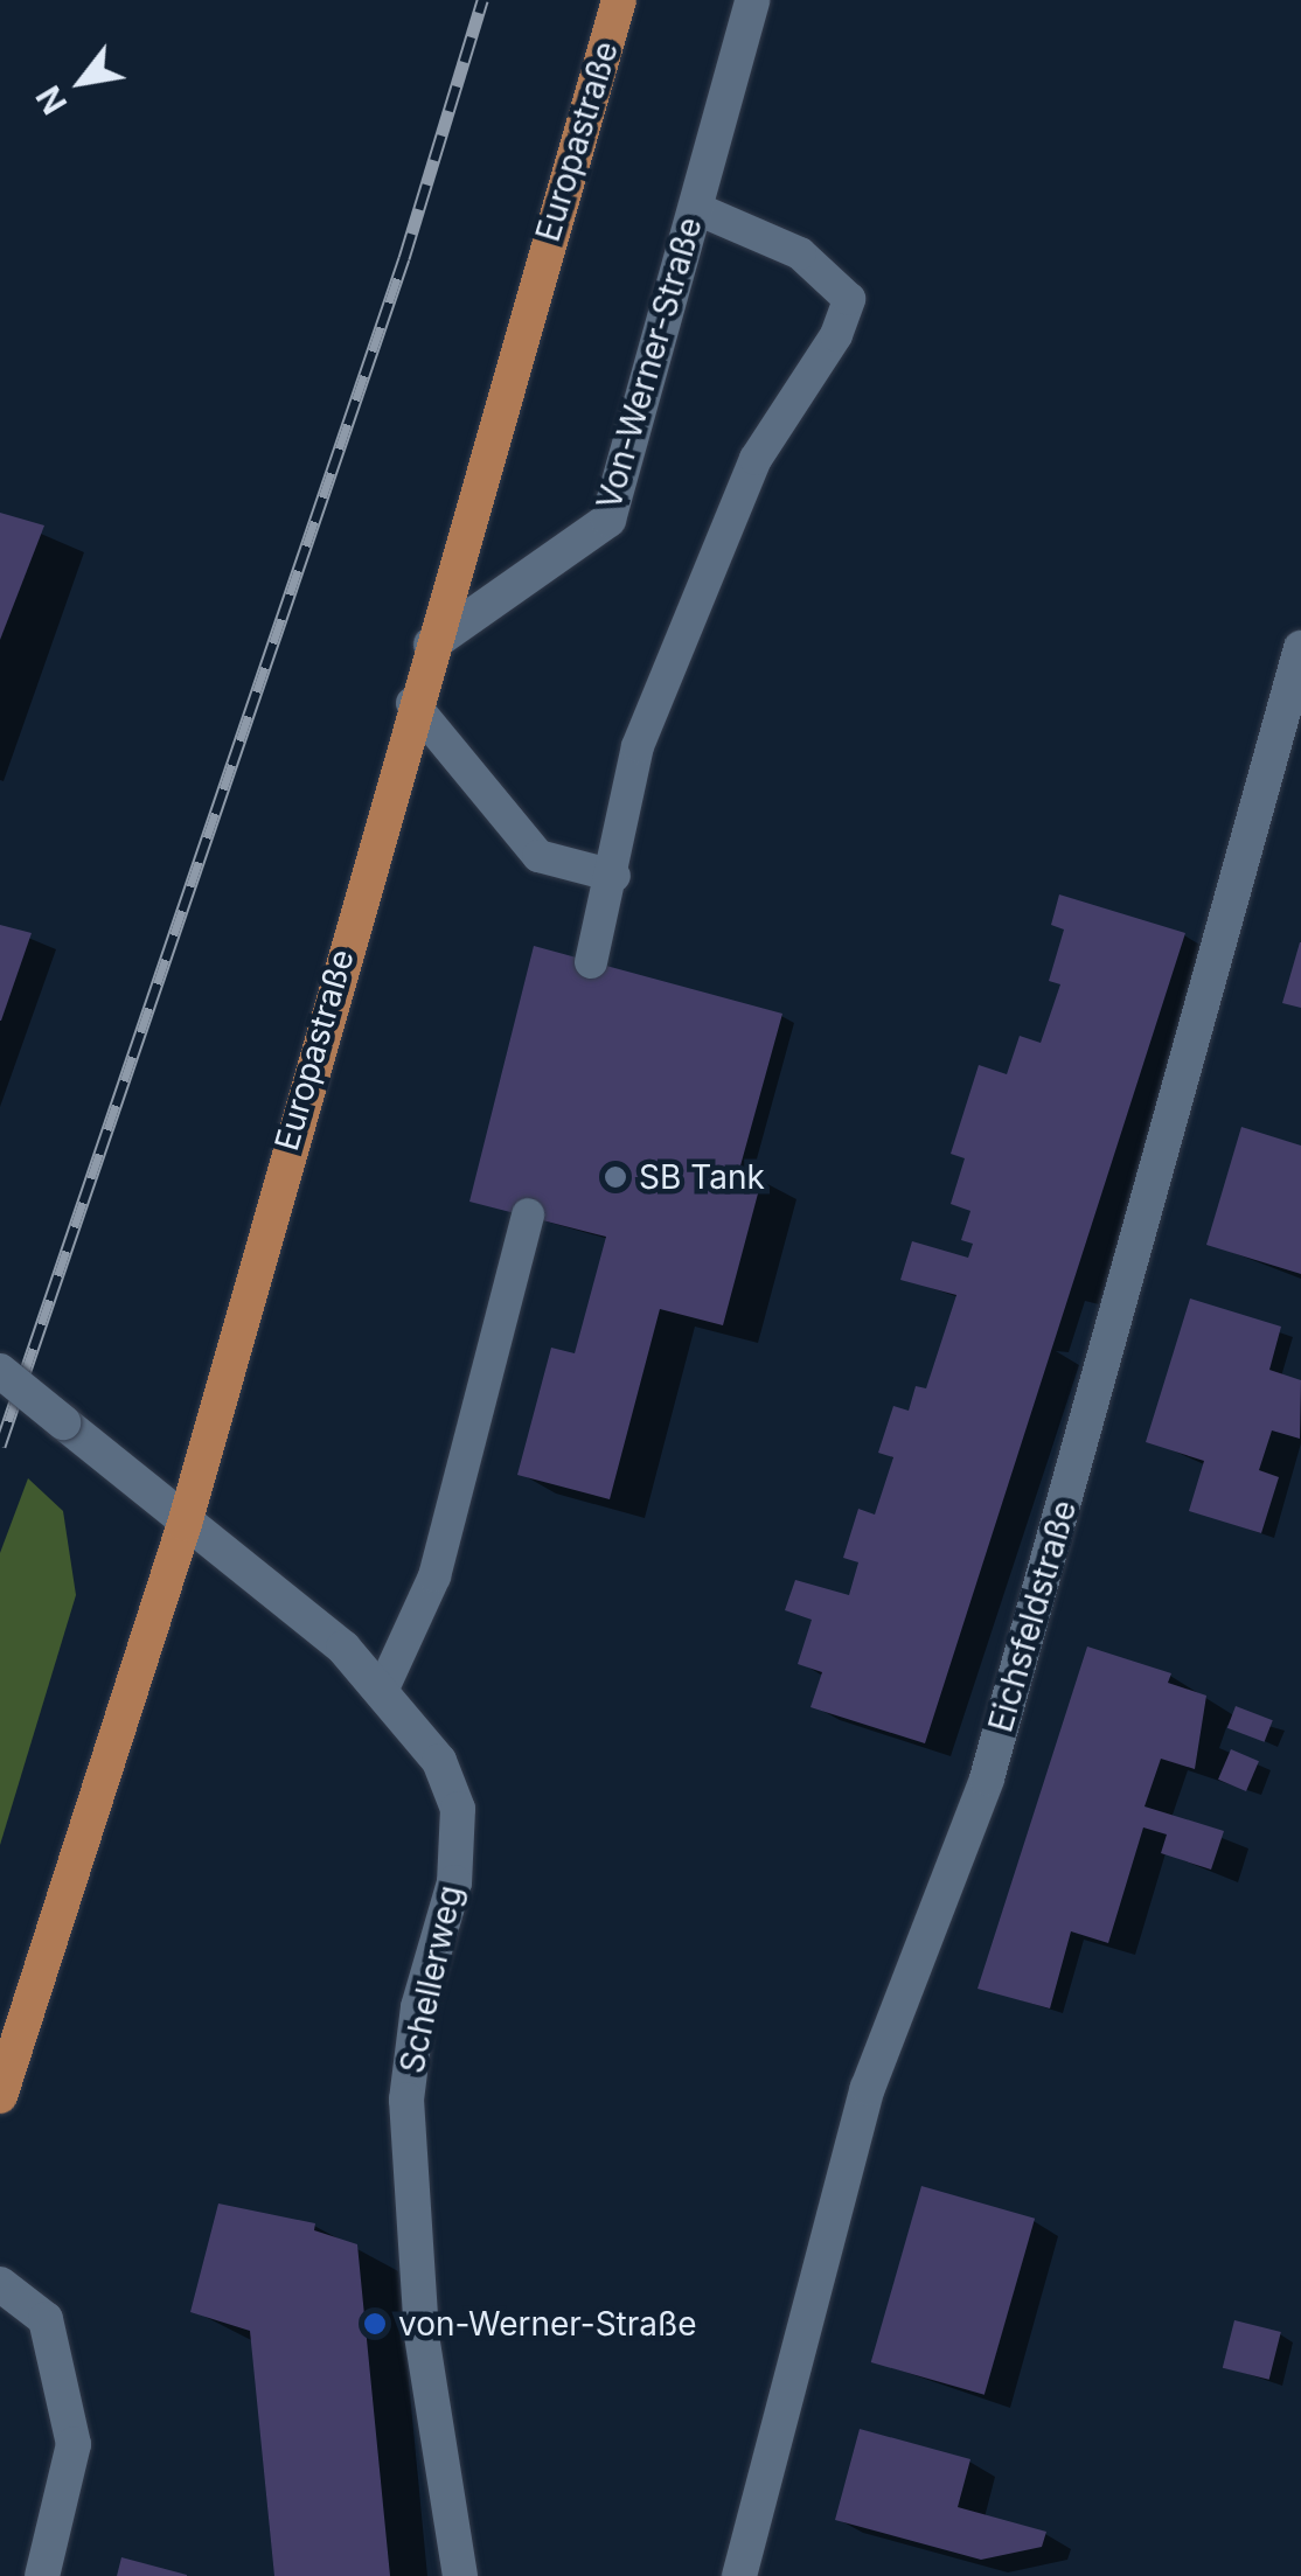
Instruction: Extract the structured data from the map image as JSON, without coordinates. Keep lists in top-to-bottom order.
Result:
{
  "streets": {
    "main road": ["Europastraße"],
    "street": ["Von-Werner-Straße", "Eichsfeldstraße", "Schellerweg"]
  },
  "crossings": [
    ["Europastraße", "Von-Werner-Straße"],
    ["Europastraße", "Schellerweg"]
  ],
  "places": ["SB Tank", "von-Werner-Straße"],
  "north": "bottom left"
}
